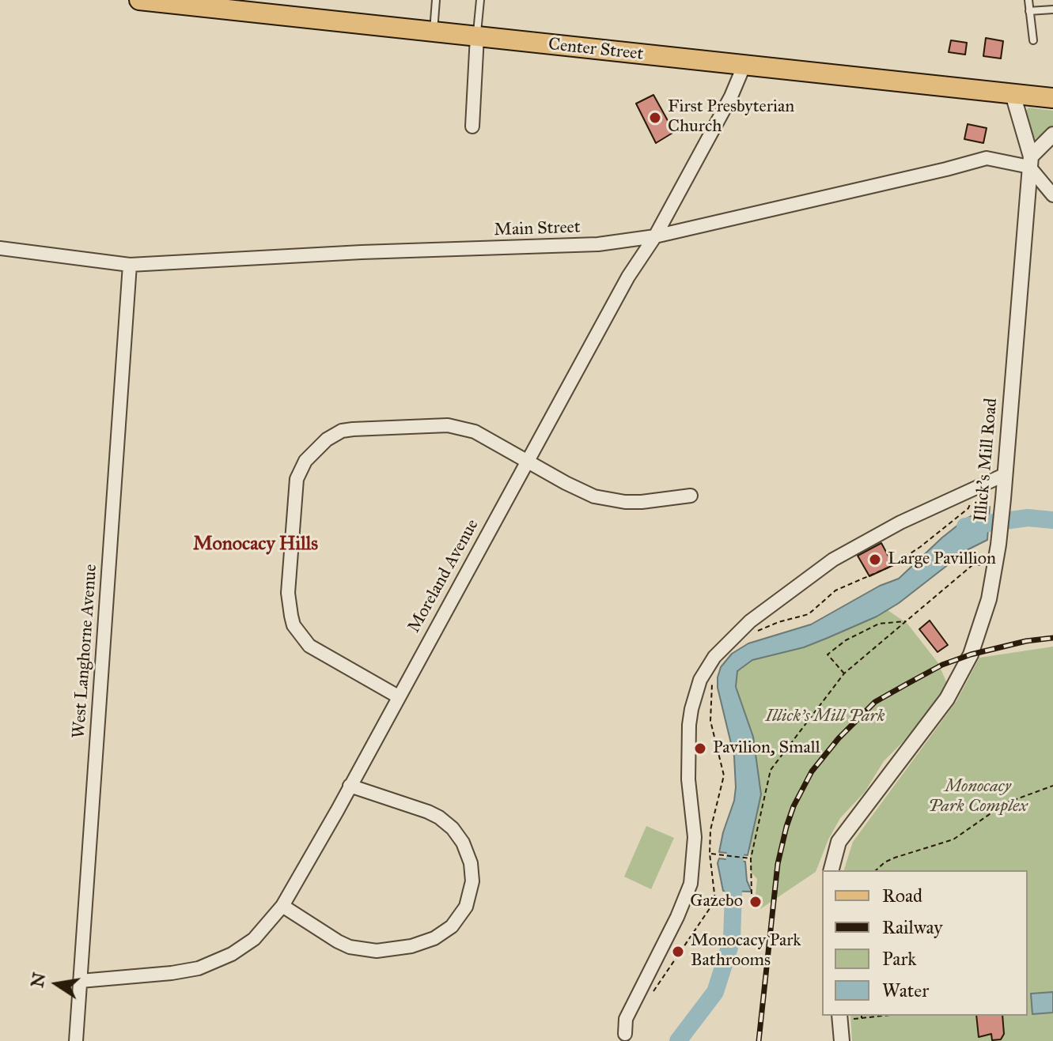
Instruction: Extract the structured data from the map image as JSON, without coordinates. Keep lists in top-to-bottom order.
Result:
{
  "streets": {
    "main road": ["Center Street"],
    "street": [
      "Main Street",
      "Illick's Mill Road",
      "Moreland Avenue",
      "West Langhorne Avenue"
    ]
  },
  "crossings": [
    ["Center Street", "Illick's Mill Road"],
    ["Center Street", "Moreland Avenue"],
    ["Main Street", "Illick's Mill Road"],
    ["Main Street", "Moreland Avenue"],
    ["Main Street", "West Langhorne Avenue"],
    ["Moreland Avenue", "West Langhorne Avenue"]
  ],
  "districts": ["Monocacy Hills"],
  "parks": ["Illick's Mill Park", "Monocacy Park Complex"],
  "places": [
    "First Presbyterian Church",
    "Large Pavillion",
    "Pavilion, Small",
    "Gazebo",
    "Monocacy Park Bathrooms"
  ],
  "legend": [
    "Road",
    "Railway",
    "Park",
    "Water"
  ],
  "north": "left"
}
